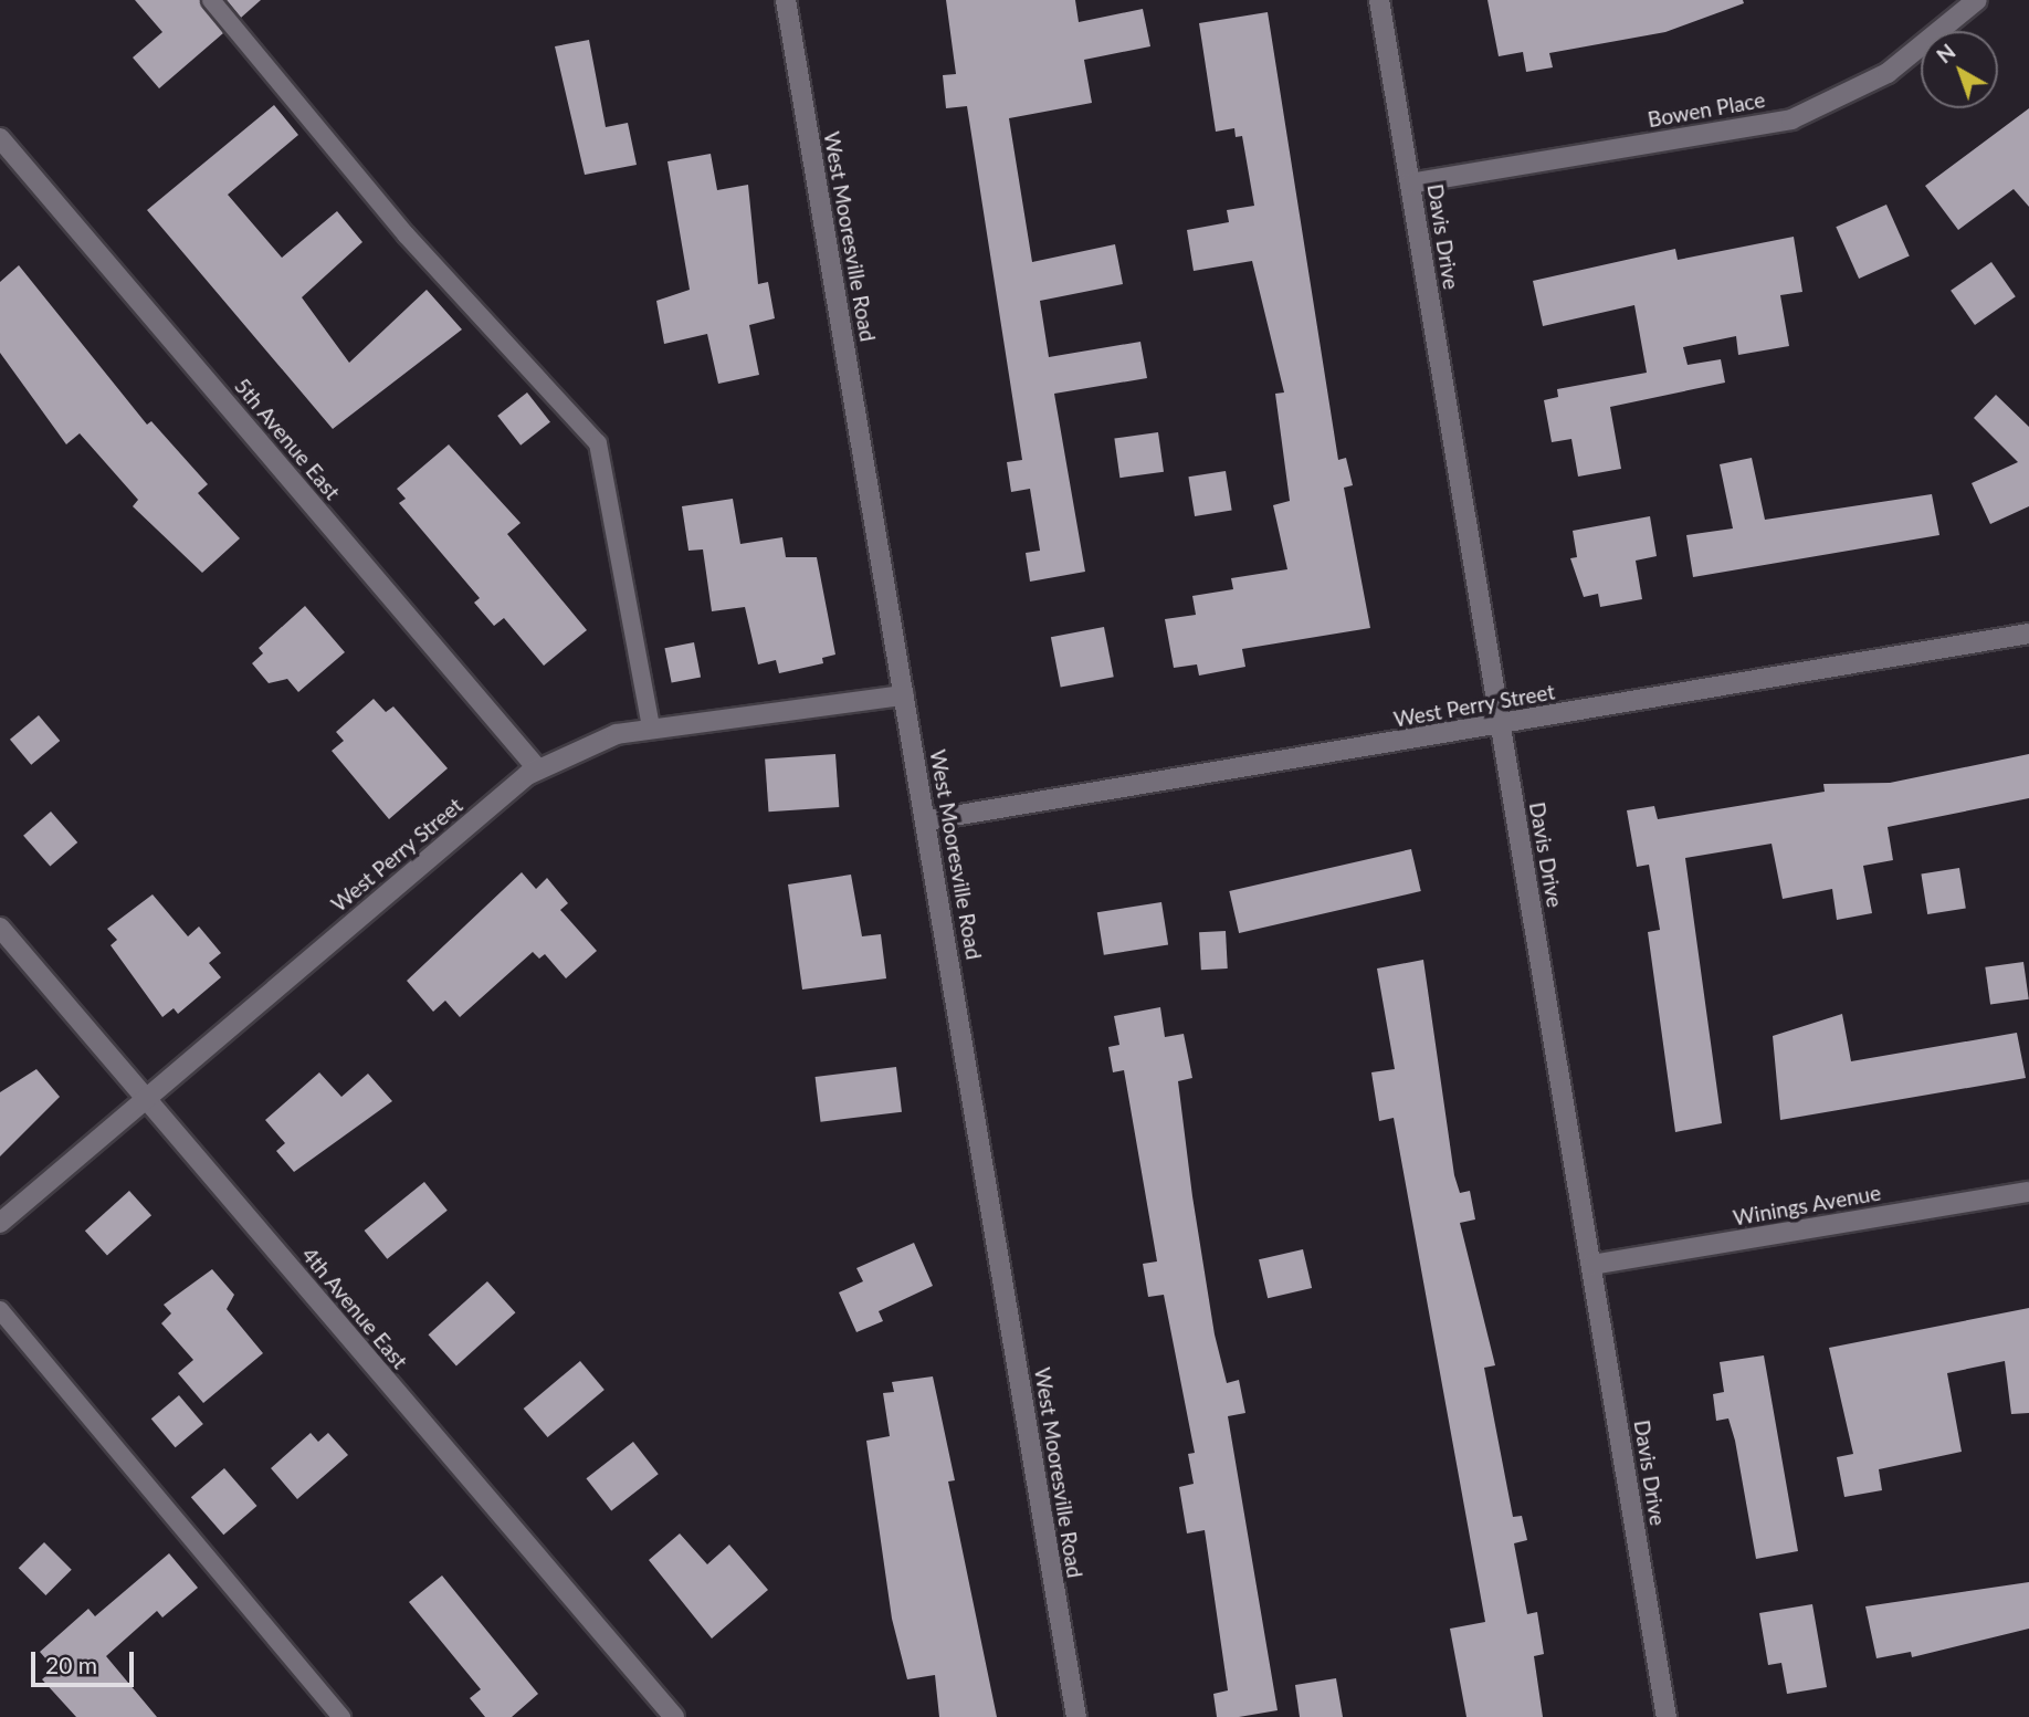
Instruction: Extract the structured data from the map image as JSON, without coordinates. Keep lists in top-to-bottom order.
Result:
{
  "streets": {
    "street": [
      "Bowen Place",
      "West Mooresville Road",
      "Davis Drive",
      "5th Avenue East",
      "West Perry Street",
      "Winings Avenue",
      "4th Avenue East"
    ]
  },
  "crossings": [
    ["Bowen Place", "Davis Drive"],
    ["West Mooresville Road", "West Perry Street"],
    ["Davis Drive", "West Perry Street"],
    ["Davis Drive", "Winings Avenue"],
    ["5th Avenue East", "West Perry Street"],
    ["West Perry Street", "4th Avenue East"]
  ],
  "scale_bar": "20 m",
  "north": "top left"
}
